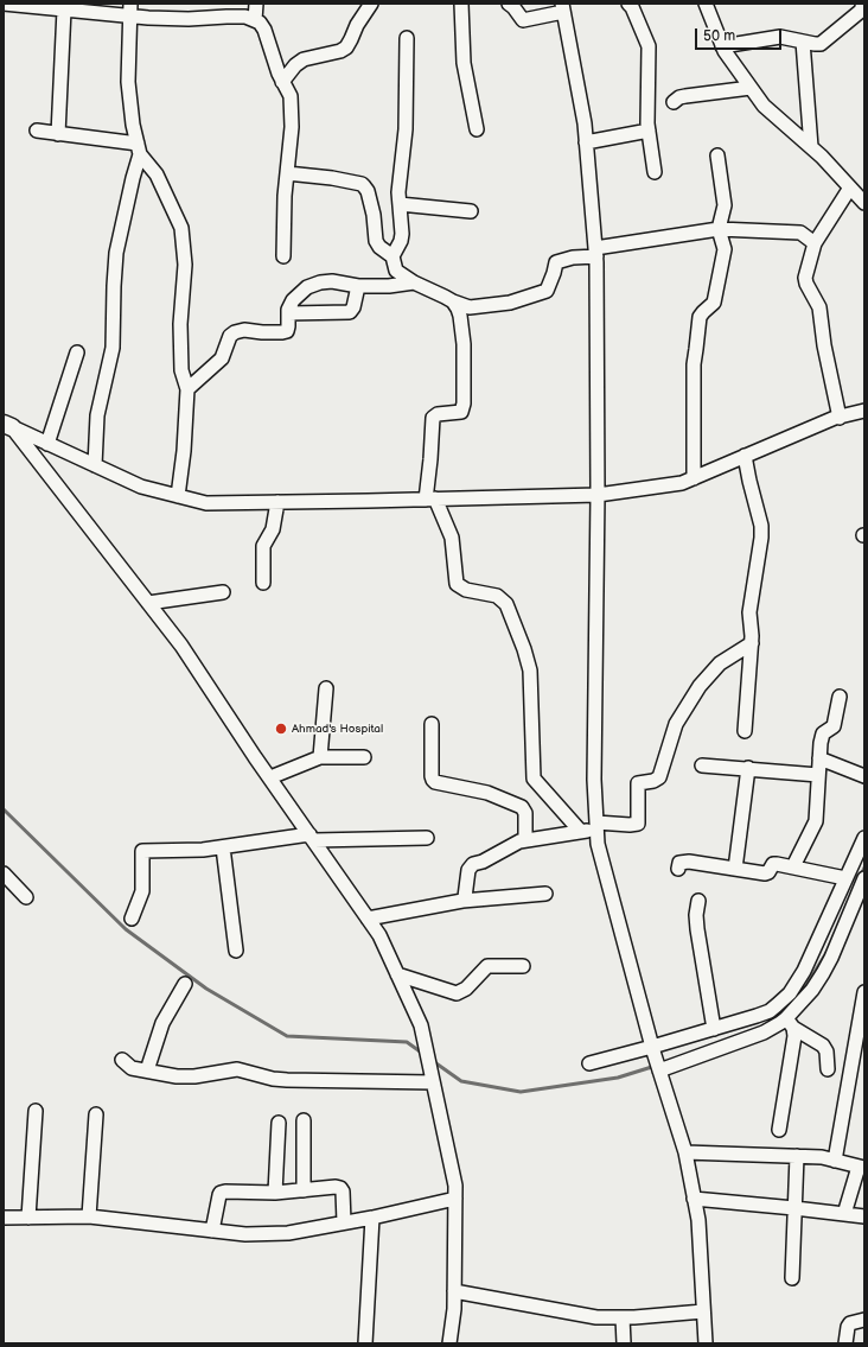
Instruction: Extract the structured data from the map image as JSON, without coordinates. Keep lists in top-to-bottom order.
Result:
{
  "places": ["Ahmad's Hospital"],
  "scale_bar": "50 m"
}
